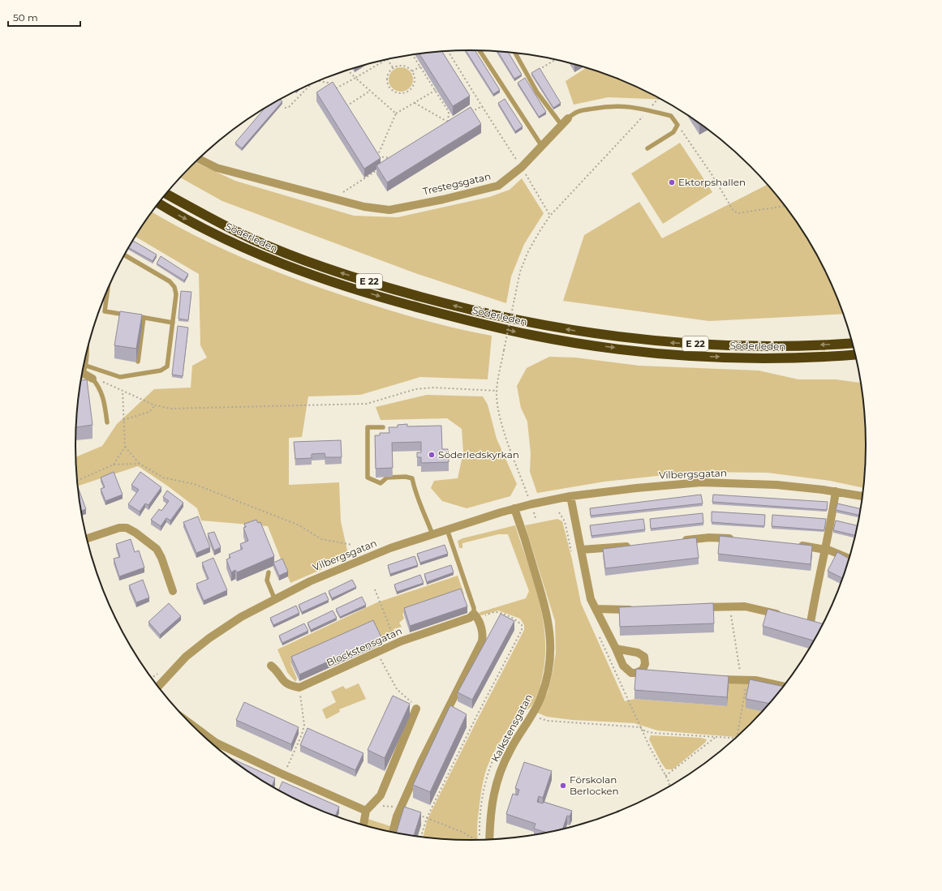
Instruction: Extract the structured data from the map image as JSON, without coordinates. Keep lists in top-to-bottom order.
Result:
{
  "streets": {
    "highway": ["Söderleden", "E 22"],
    "street": [
      "Trestegsgatan",
      "Vilbergsgatan",
      "Blockstensgatan",
      "Kalkstensgatan"
    ]
  },
  "crossings": [
    ["Vilbergsgatan", "Kalkstensgatan"]
  ],
  "places": ["Ektorpshallen", "Söderledskyrkan", "Förskolan Berlocken"],
  "scale_bar": "50 m"
}
